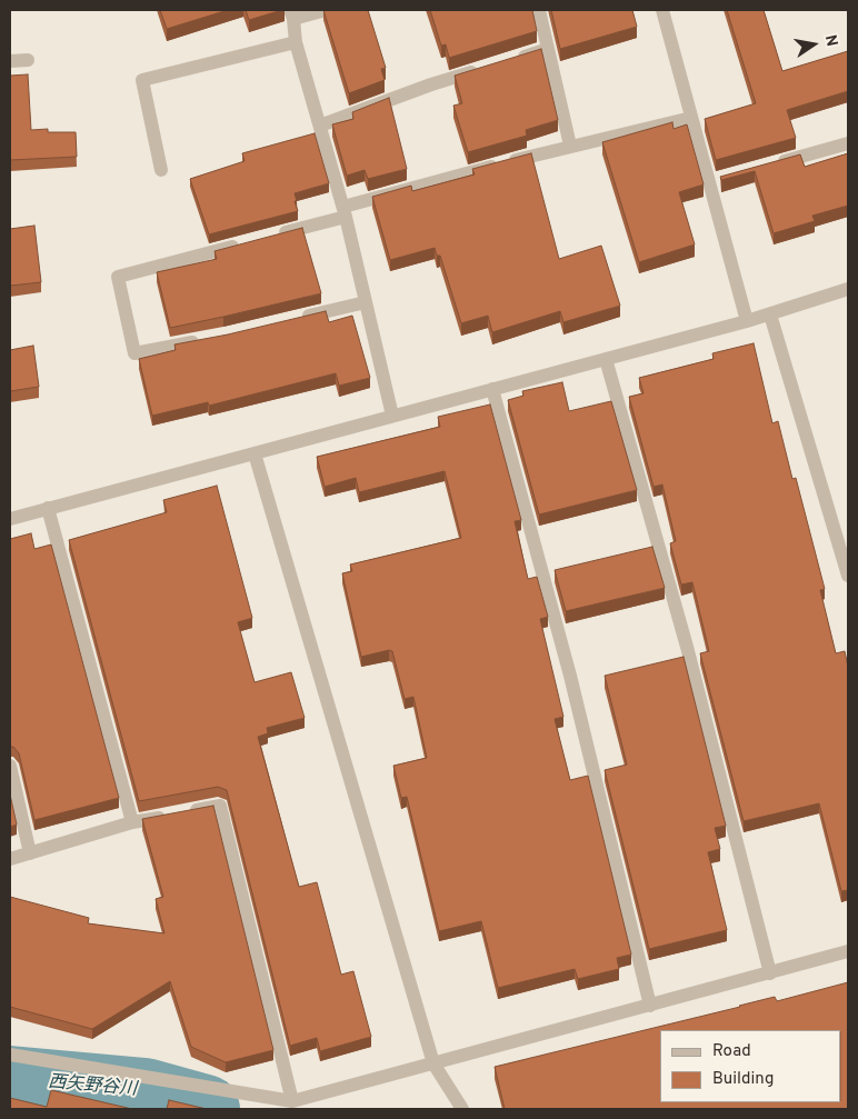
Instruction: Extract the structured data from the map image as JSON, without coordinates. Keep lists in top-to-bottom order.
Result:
{
  "water": ["西矢野谷川"],
  "legend": ["Road", "Building"],
  "north": "right"
}
